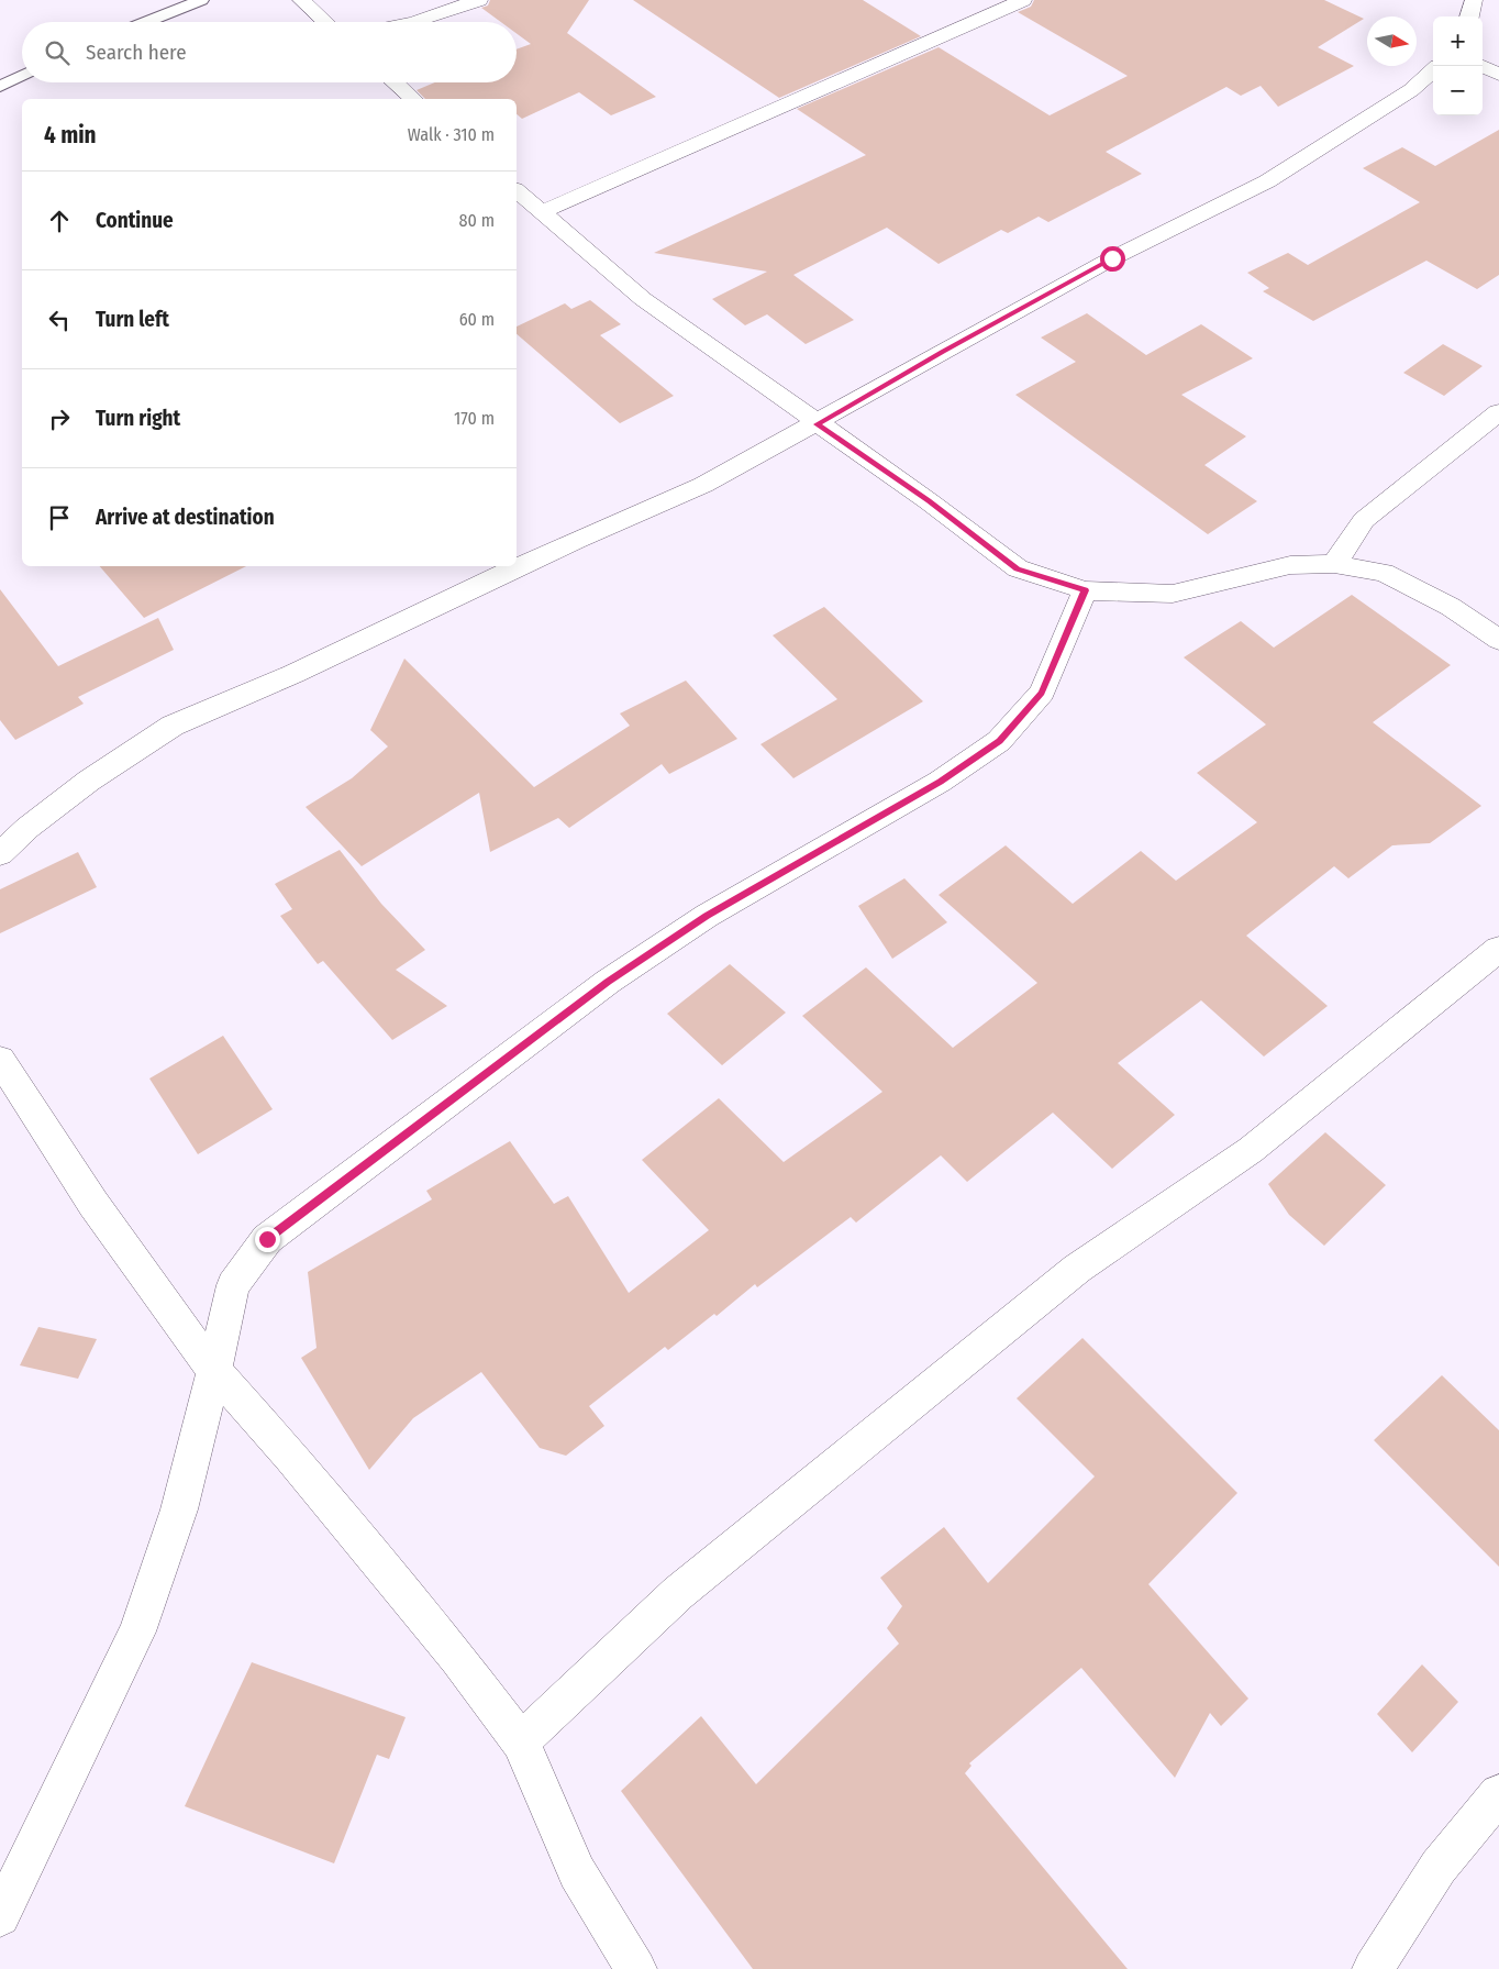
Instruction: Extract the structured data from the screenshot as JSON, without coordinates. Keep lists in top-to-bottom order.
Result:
{
  "north": "right",
  "page": {
    "map_buttons": ["+", "−"],
    "search": "Search here",
    "heading": ["4 min", "Walk · 310 m"],
    "list": [
      ["Continue", "80 m"],
      ["Turn left", "60 m"],
      ["Turn right", "170 m"],
      "Arrive at destination"
    ]
  }
}
